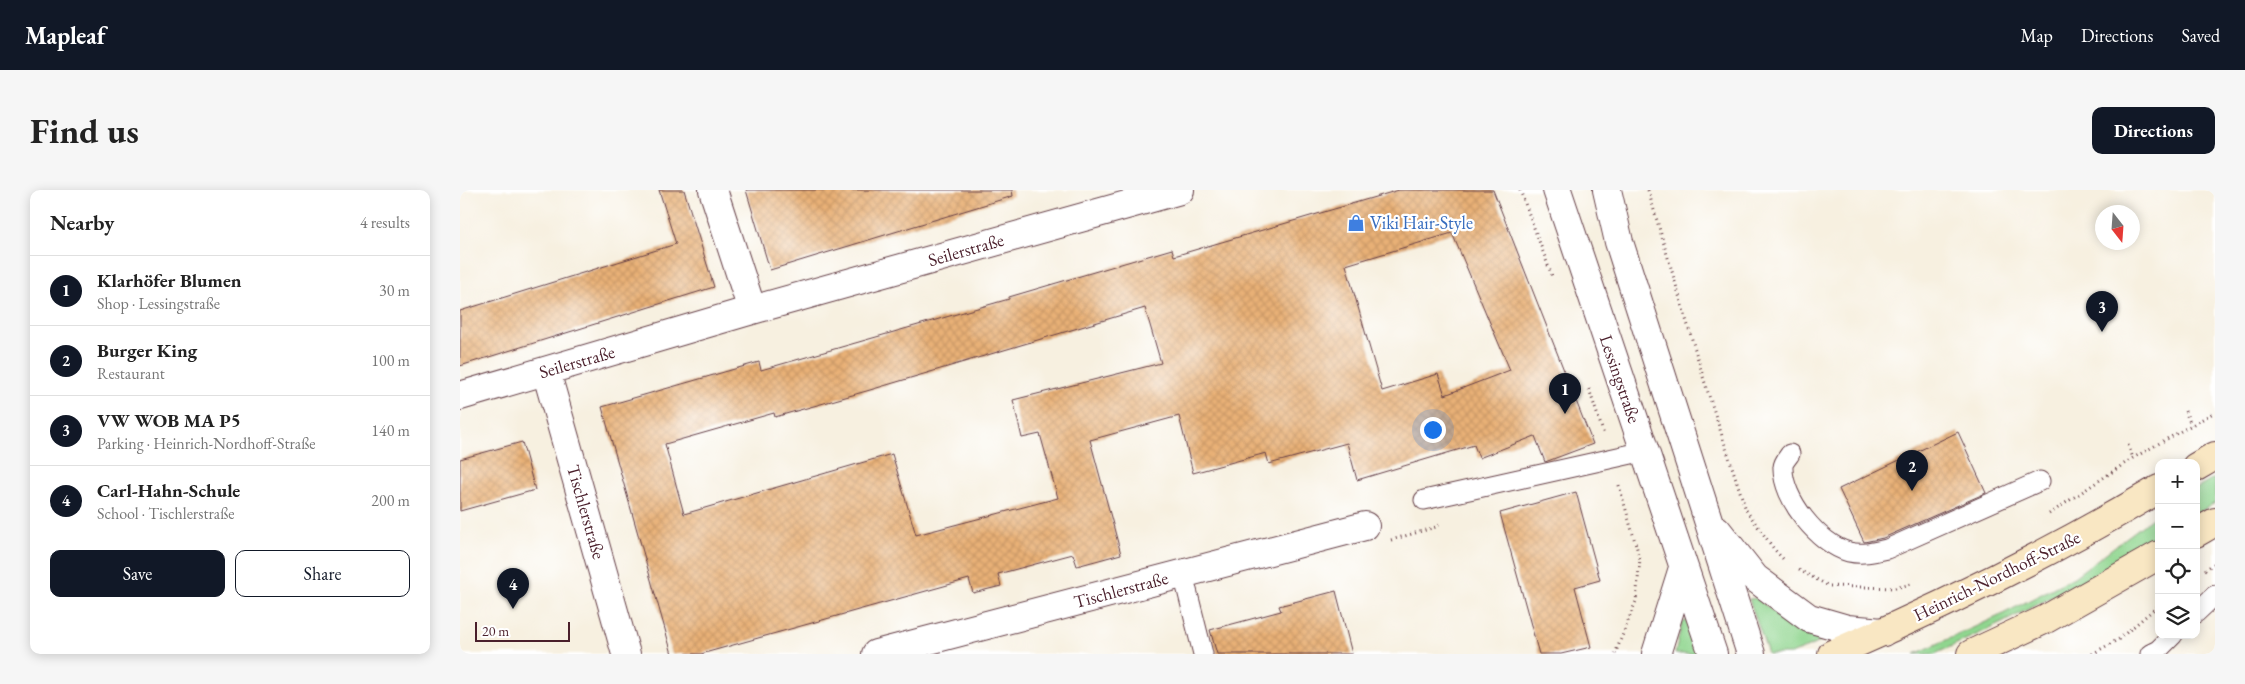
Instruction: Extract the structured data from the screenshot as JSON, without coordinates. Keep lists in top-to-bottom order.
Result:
{
  "streets": {
    "main road": ["Heinrich-Nordhoff-Straße"],
    "street": ["Seilerstraße", "Lessingstraße", "Tischlerstraße"]
  },
  "crossings": [
    ["Seilerstraße", "Tischlerstraße"]
  ],
  "places": {
    "shop": ["Viki Hair-Style"]
  },
  "scale_bar": "20 m",
  "north": "bottom",
  "page": {
    "header": "Mapleaf",
    "nav": ["Map", "Directions", "Saved"],
    "buttons": [
      "Directions",
      ["Save", "Share"]
    ],
    "title": "Find us",
    "heading": ["Nearby", "4 results"],
    "list": [
      {
        "mark": "1",
        "name": "Klarhöfer Blumen",
        "note": "Shop · Lessingstraße",
        "value": "30 m"
      },
      {
        "mark": "2",
        "name": "Burger King",
        "note": "Restaurant",
        "value": "100 m"
      },
      {
        "mark": "3",
        "name": "VW WOB MA P5",
        "note": "Parking · Heinrich-Nordhoff-Straße",
        "value": "140 m"
      },
      {
        "mark": "4",
        "name": "Carl-Hahn-Schule",
        "note": "School · Tischlerstraße",
        "value": "200 m"
      }
    ],
    "pins": [
      "3",
      "1",
      "2",
      "4"
    ],
    "map_buttons": ["+", "−"],
    "scale": "20 m"
  }
}
